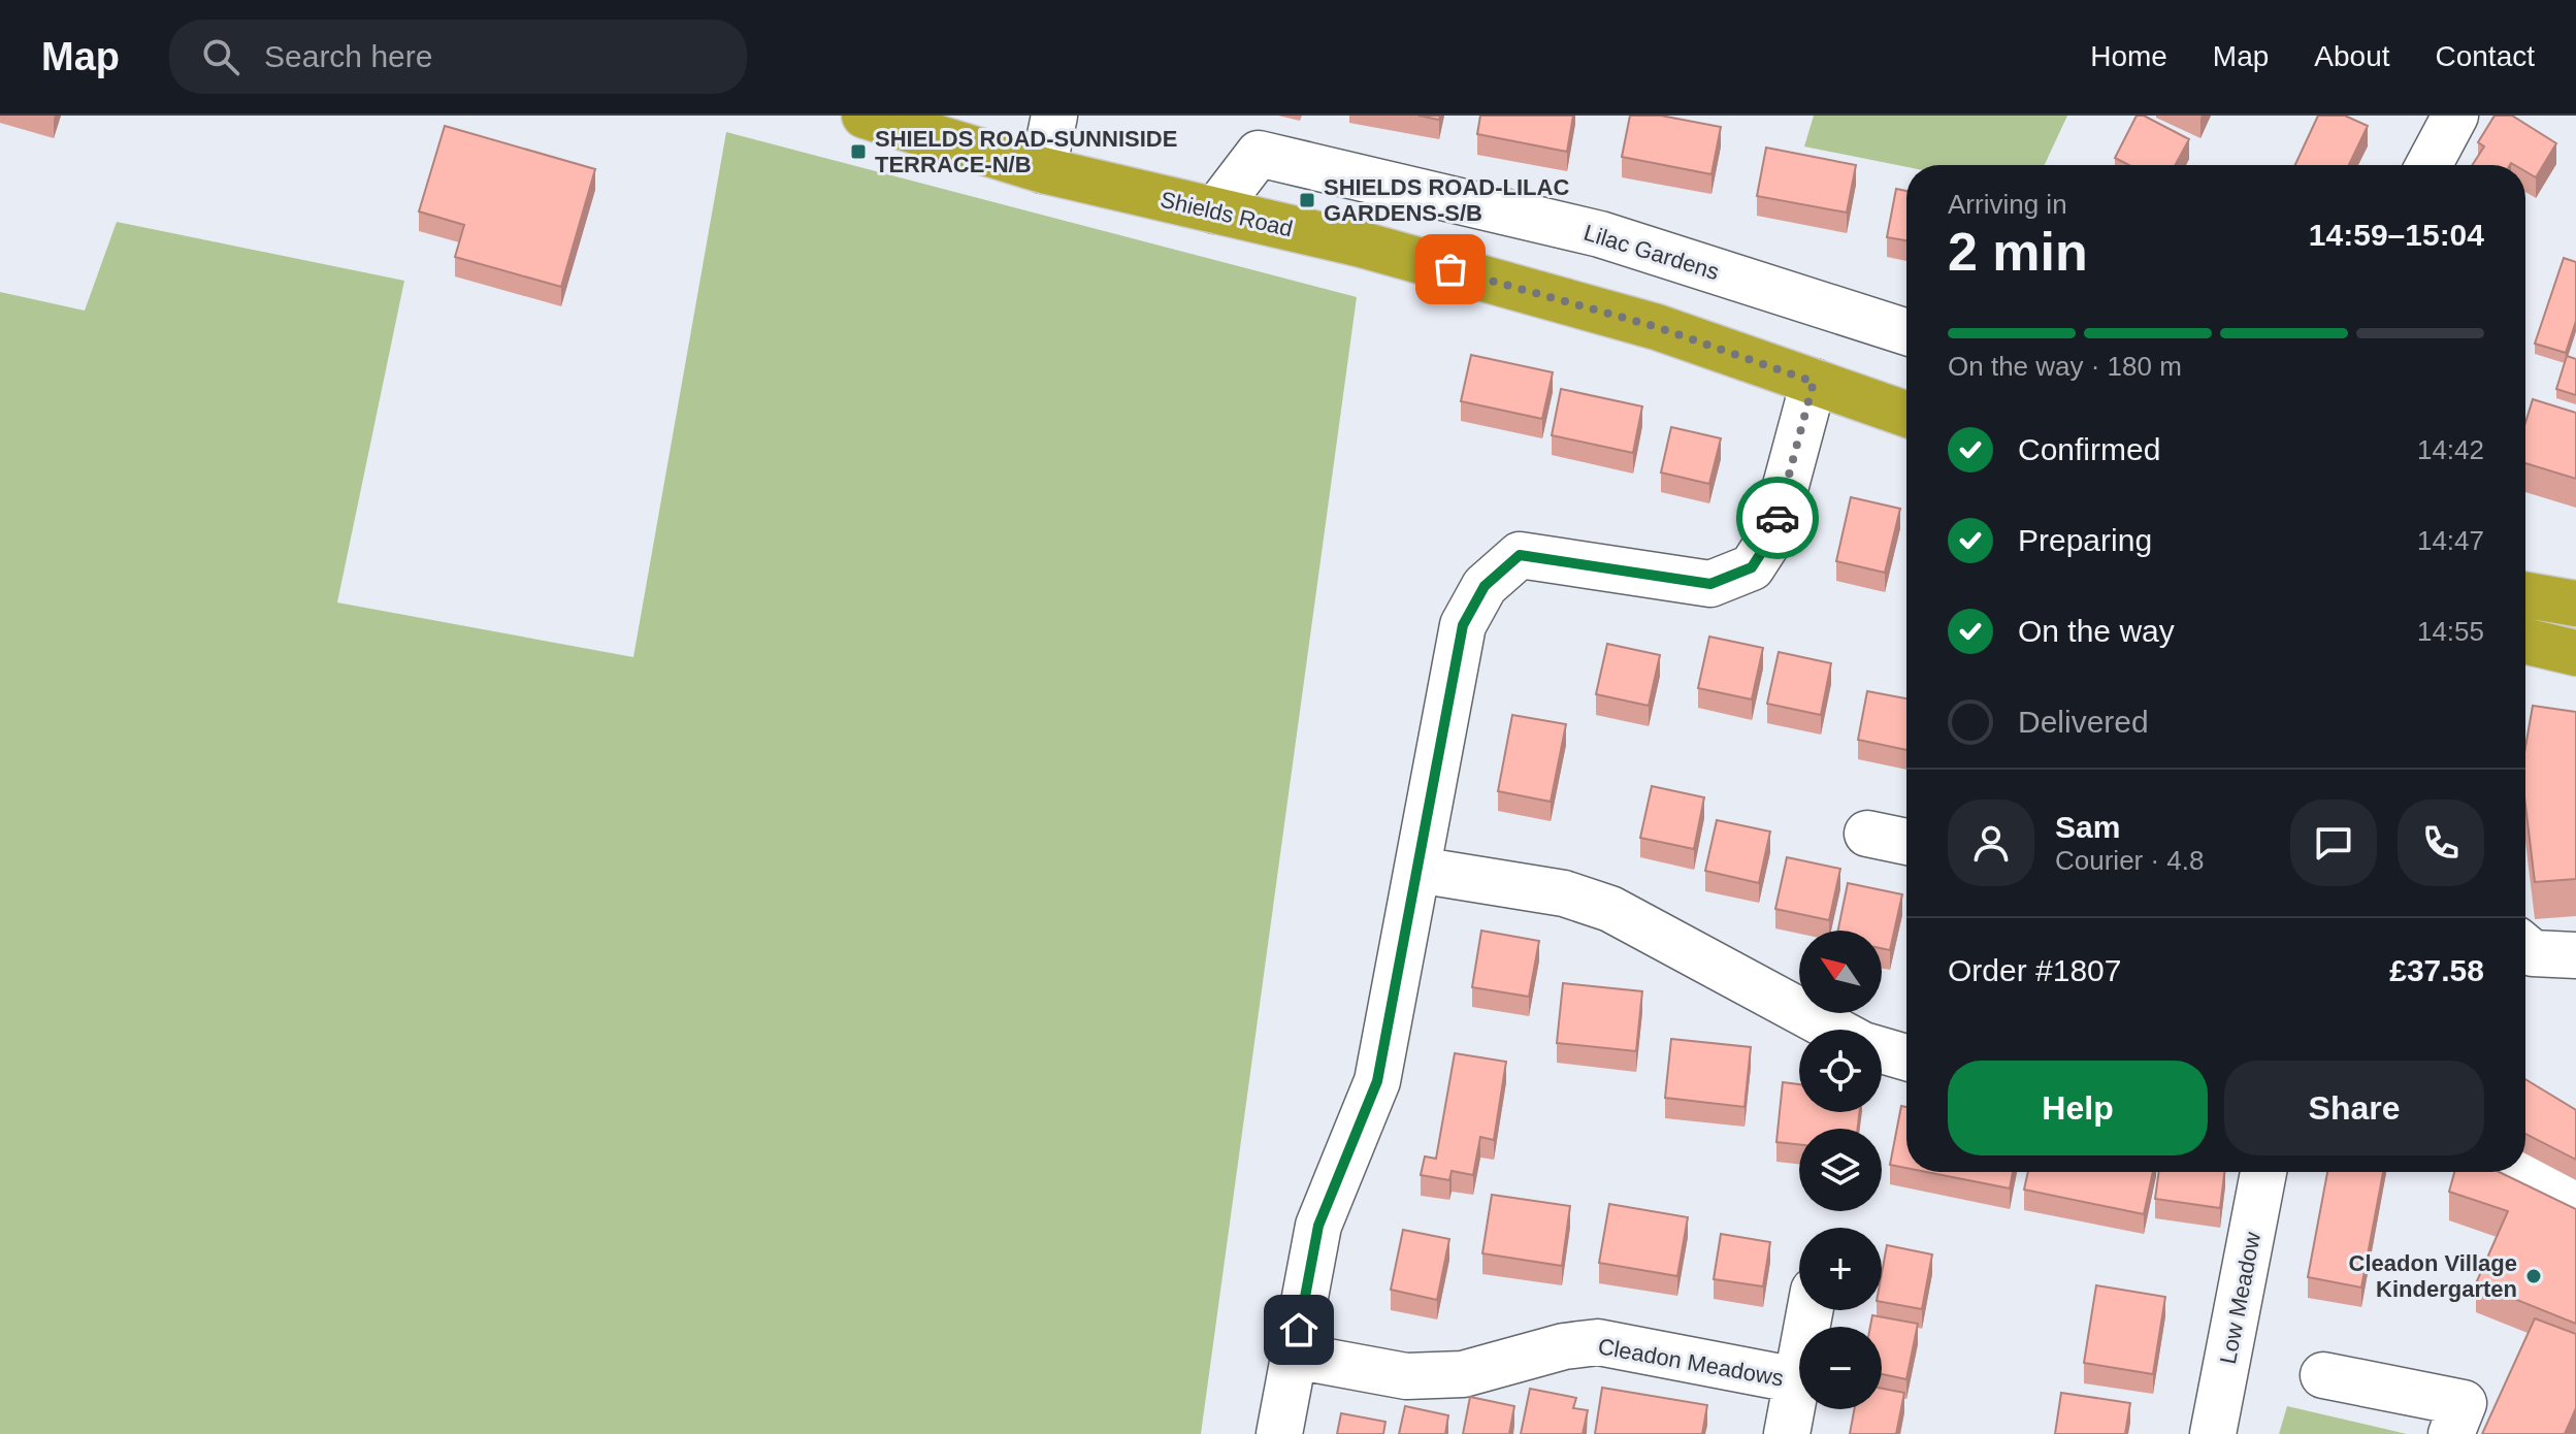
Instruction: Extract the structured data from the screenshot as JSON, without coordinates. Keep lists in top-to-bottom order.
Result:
{
  "streets": {
    "highway": ["Shields Road"],
    "street": ["Lilac Gardens", "Low Meadow", "Cleadon Meadows"]
  },
  "crossings": [
    ["Shields Road", "Lilac Gardens"]
  ],
  "places": {
    "transit": ["SHIELDS ROAD-SUNNISIDE TERRACE-N/B", "SHIELDS ROAD-LILAC GARDENS-S/B"],
    "other": ["Cleadon Village Kindergarten"]
  },
  "north": "top left",
  "page": {
    "header": "Map",
    "search": "Search here",
    "nav": [
      "Home",
      "Map",
      "About",
      "Contact"
    ],
    "heading": ["2 min", "Arriving in", "14:59–15:04"],
    "panel": [
      "Sam",
      "Courier · 4.8",
      "Order #1807",
      "£37.58"
    ],
    "bar": "On the way · 180 m",
    "list": [
      ["Confirmed", "14:42"],
      ["Preparing", "14:47"],
      ["On the way", "14:55"],
      "Delivered"
    ],
    "map_buttons": ["+", "−"],
    "buttons": ["Help", "Share"]
  }
}
